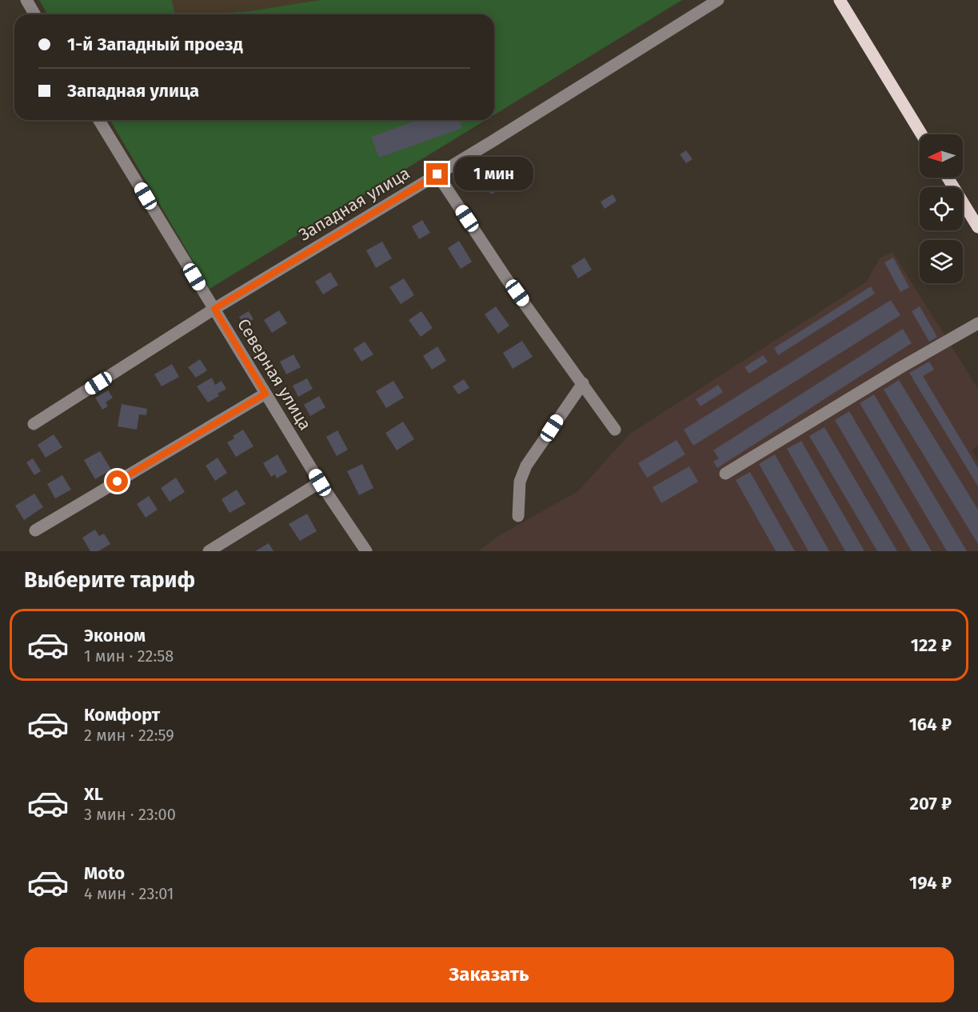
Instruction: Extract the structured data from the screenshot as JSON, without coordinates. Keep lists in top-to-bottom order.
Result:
{
  "streets": {
    "street": ["Западная улица", "Северная улица"]
  },
  "crossings": [
    ["Западная улица", "Северная улица"]
  ],
  "north": "left",
  "page": {
    "banner": ["1-й Западный проезд", "Западная улица"],
    "bubble": "1 мин",
    "heading": "Выберите тариф",
    "list": [
      {
        "name": "Эконом",
        "note": "1 мин · 22:58",
        "value": "122 ₽"
      },
      {
        "name": "Комфорт",
        "note": "2 мин · 22:59",
        "value": "164 ₽"
      },
      {
        "name": "XL",
        "note": "3 мин · 23:00",
        "value": "207 ₽"
      },
      {
        "name": "Moto",
        "note": "4 мин · 23:01",
        "value": "194 ₽"
      }
    ],
    "buttons": "Заказать"
  }
}
